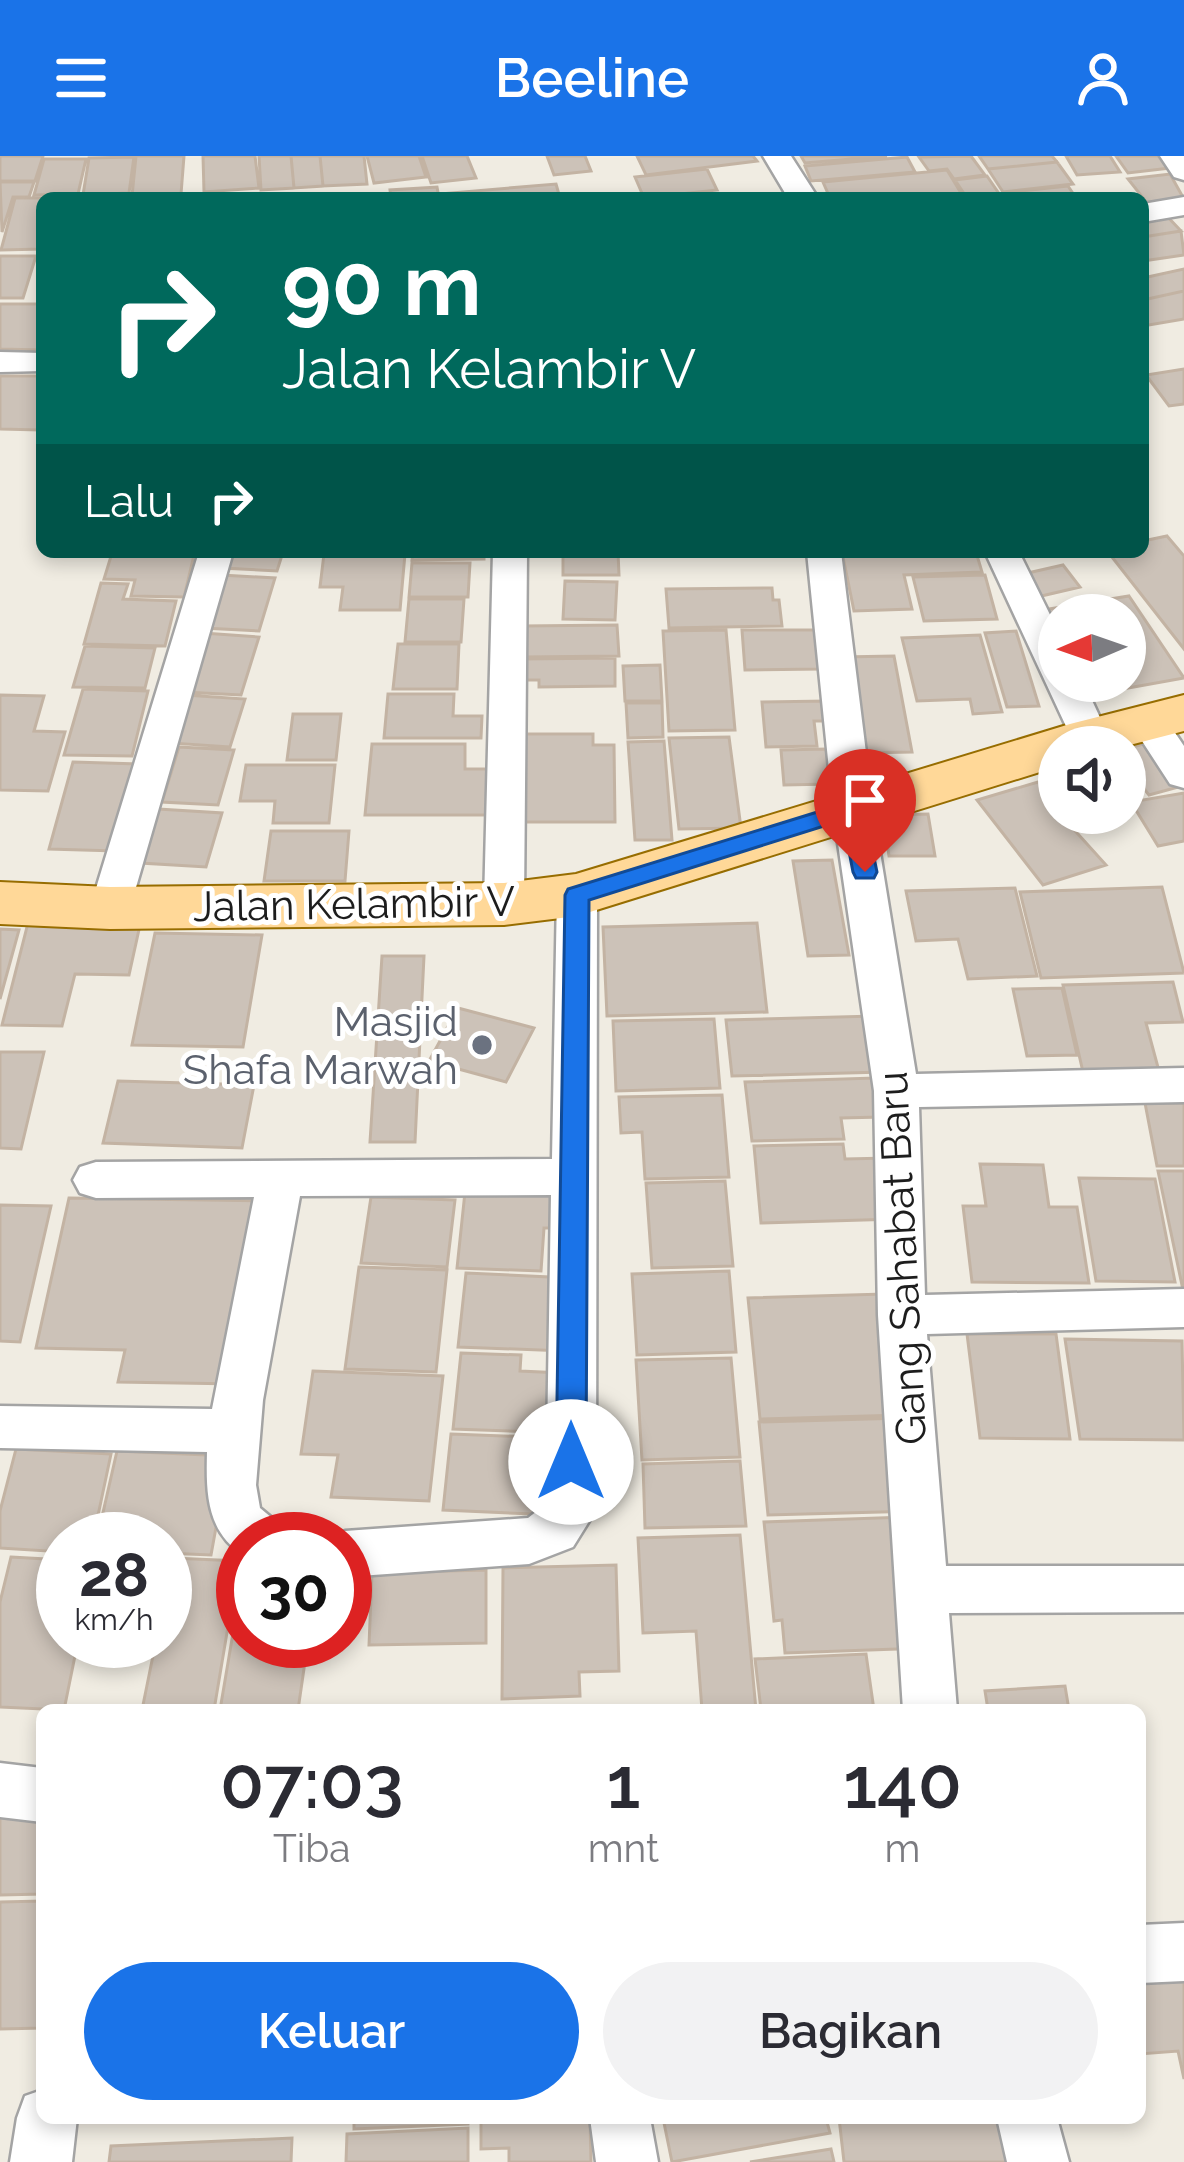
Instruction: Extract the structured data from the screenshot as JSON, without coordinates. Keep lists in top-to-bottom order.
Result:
{
  "streets": {
    "main road": ["Jalan Kelambir V"],
    "street": ["Gang Sahabat Baru"]
  },
  "crossings": [
    ["Jalan Kelambir V", "Gang Sahabat Baru"]
  ],
  "places": ["Masjid Shafa Marwah"],
  "north": "left",
  "page": {
    "header": "Beeline",
    "turn": ["90 m", "Jalan Kelambir V"],
    "then": "Lalu",
    "speed": "28 km/h",
    "limit": "30",
    "eta": [
      "07:03",
      "Tiba",
      "1",
      "mnt",
      "140",
      "m"
    ],
    "buttons": ["Keluar", "Bagikan"]
  }
}
